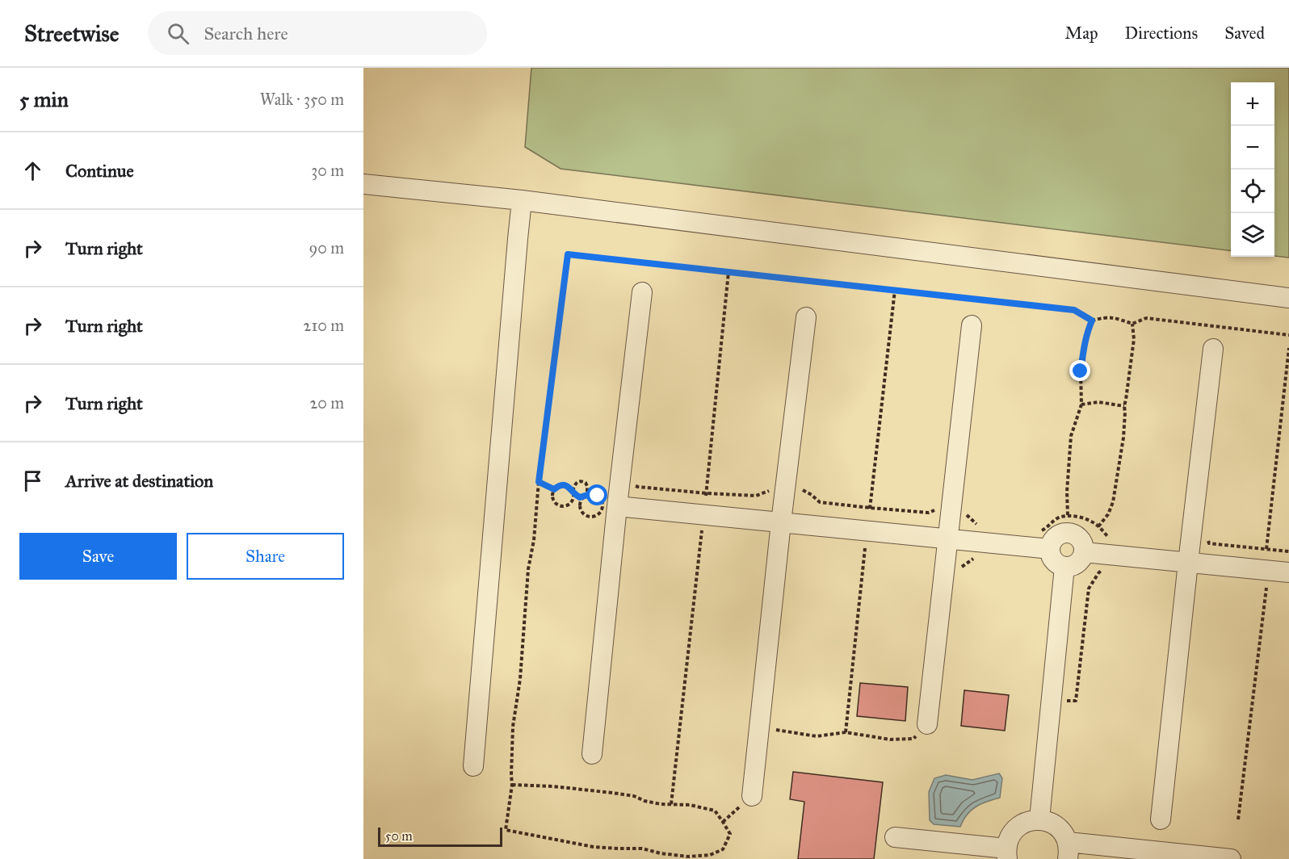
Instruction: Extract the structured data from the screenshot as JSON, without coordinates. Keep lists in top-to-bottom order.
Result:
{
  "scale_bar": "50 m",
  "page": {
    "header": "Streetwise",
    "search": "Search here",
    "nav": ["Map", "Directions", "Saved"],
    "heading": ["5 min", "Walk · 350 m"],
    "map_buttons": ["+", "−"],
    "list": [
      ["Continue", "30 m"],
      ["Turn right", "90 m"],
      ["Turn right", "210 m"],
      ["Turn right", "20 m"],
      "Arrive at destination"
    ],
    "buttons": ["Save", "Share"],
    "scale": "50 m"
  }
}
